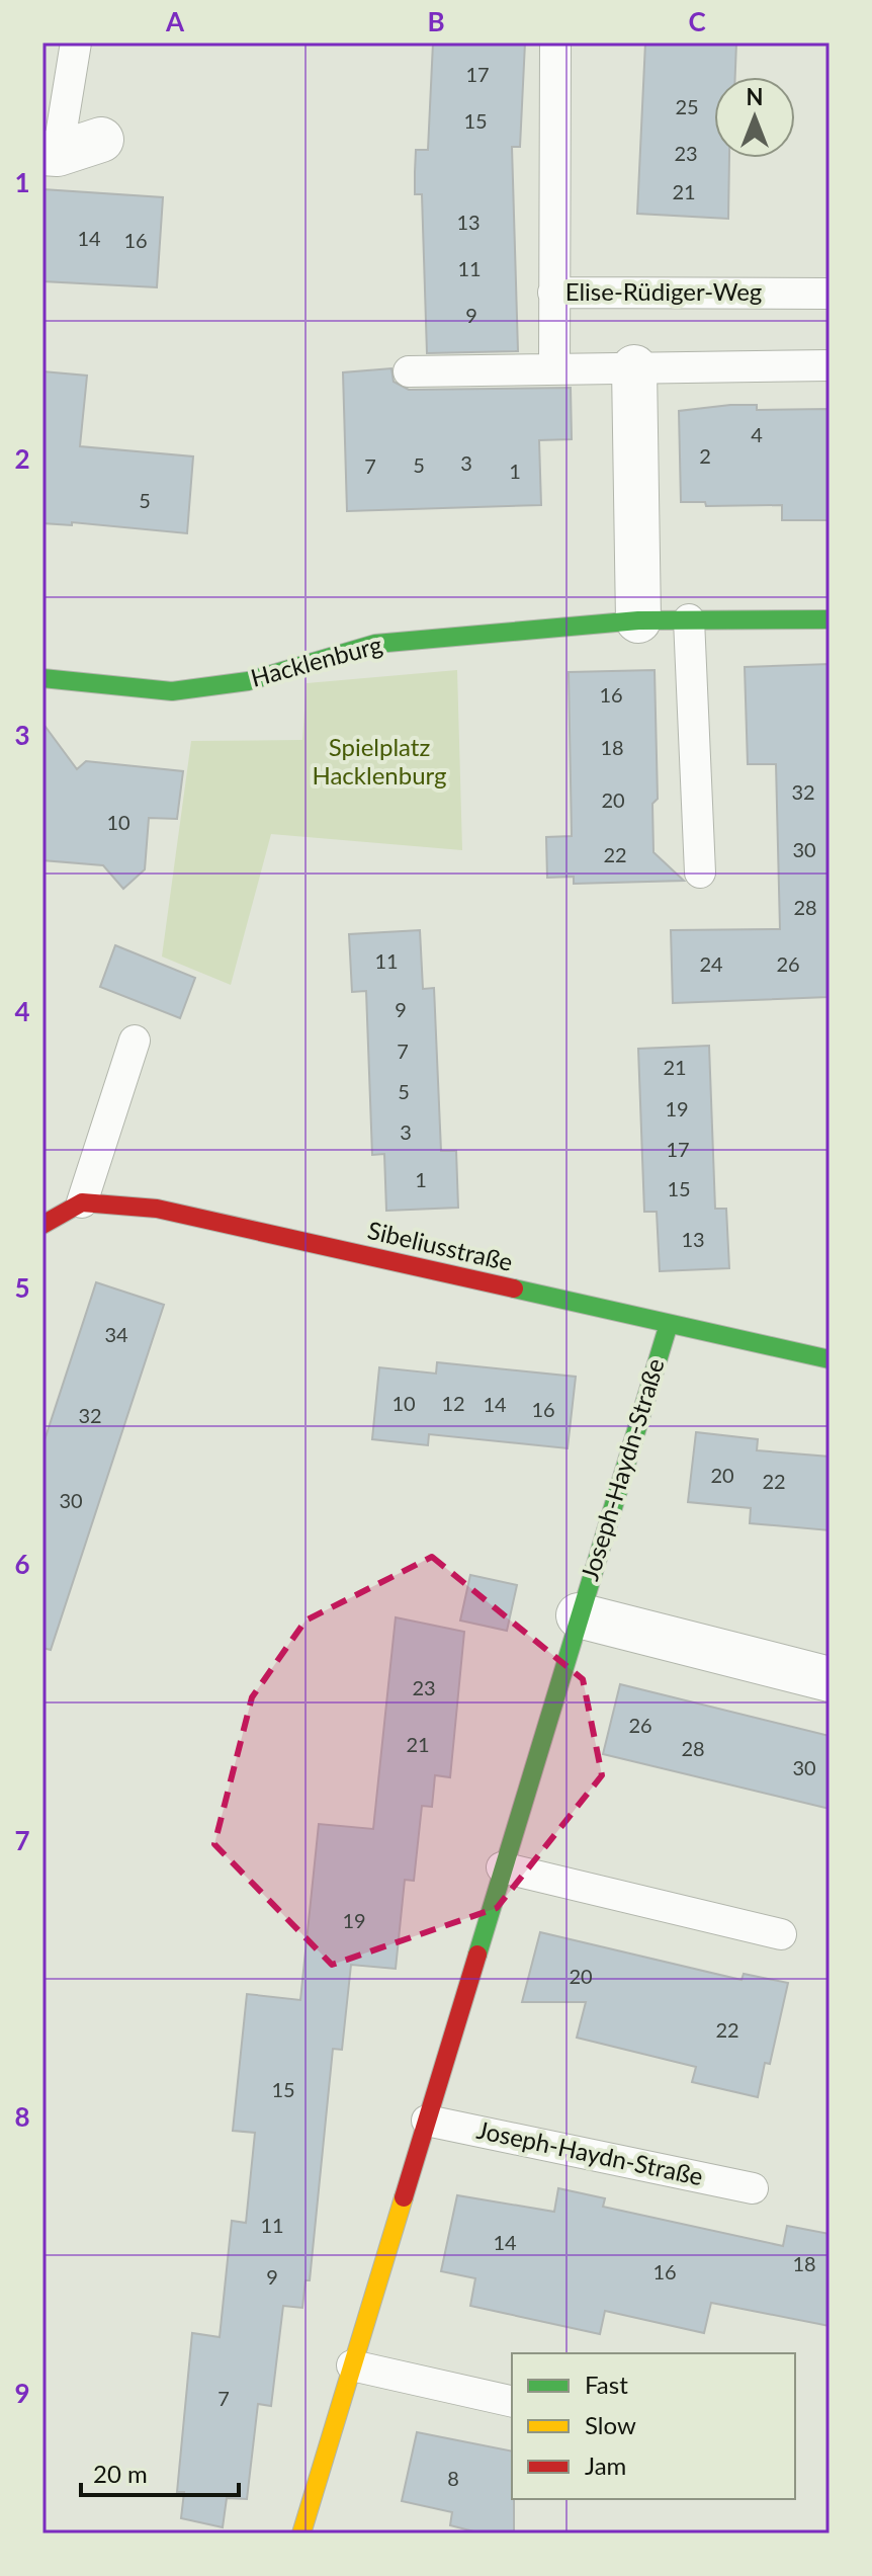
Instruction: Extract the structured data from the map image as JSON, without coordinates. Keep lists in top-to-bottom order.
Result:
{
  "streets": {
    "street": ["Hacklenburg", "Sibeliusstraße", "Joseph-Haydn-Straße"],
    "lane": ["Elise-Rüdiger-Weg"]
  },
  "crossings": [
    ["Sibeliusstraße", "Joseph-Haydn-Straße"]
  ],
  "parks": ["Spielplatz Hacklenburg"],
  "house_numbers": [
    "17",
    "25",
    "15",
    "23",
    "21",
    "13",
    "14",
    "16",
    "11",
    "9",
    "4",
    "2",
    "3",
    "5",
    "7",
    "1",
    "5",
    "16",
    "18",
    "32",
    "20",
    "10",
    "30",
    "22",
    "28",
    "11",
    "24",
    "26",
    "9",
    "7",
    "21",
    "5",
    "19",
    "3",
    "17",
    "1",
    "15",
    "13",
    "34",
    "10",
    "12",
    "14",
    "16",
    "32",
    "20",
    "22",
    "30",
    "23",
    "26",
    "21",
    "28",
    "30",
    "19",
    "20",
    "22",
    "15",
    "11",
    "14",
    "18",
    "16",
    "9",
    "7",
    "8"
  ],
  "legend": ["Fast", "Slow", "Jam"],
  "scale_bar": "20 m",
  "north": "top",
  "grid": {
    "columns": ["A", "B", "C"],
    "rows": [
      "1",
      "2",
      "3",
      "4",
      "5",
      "6",
      "7",
      "8",
      "9"
    ]
  }
}
